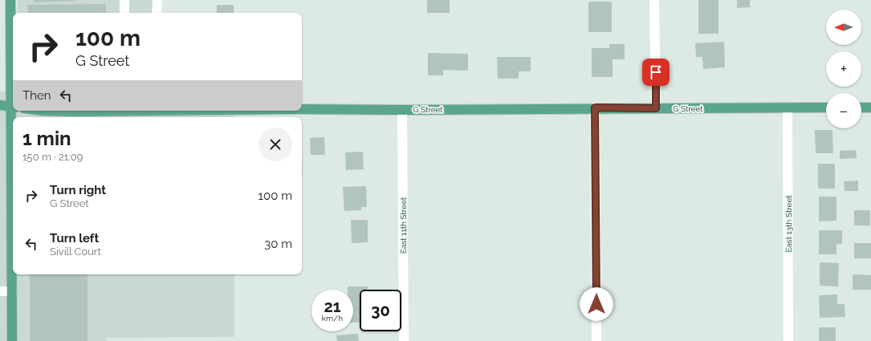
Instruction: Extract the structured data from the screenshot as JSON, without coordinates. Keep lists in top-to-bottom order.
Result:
{
  "streets": {
    "main road": ["G Street"],
    "street": ["East 13th Street", "East 11th Street"]
  },
  "crossings": [
    ["G Street", "East 13th Street"],
    ["G Street", "East 11th Street"]
  ],
  "north": "left",
  "page": {
    "map_buttons": ["+", "−"],
    "turn": ["100 m", "G Street"],
    "then": "Then",
    "heading": ["1 min", "150 m · 21:09"],
    "list": [
      {
        "name": "Turn right",
        "note": "G Street",
        "value": "100 m"
      },
      {
        "name": "Turn left",
        "note": "Sivill Court",
        "value": "30 m"
      }
    ],
    "speed": "21 km/h",
    "limit": "30"
  }
}
